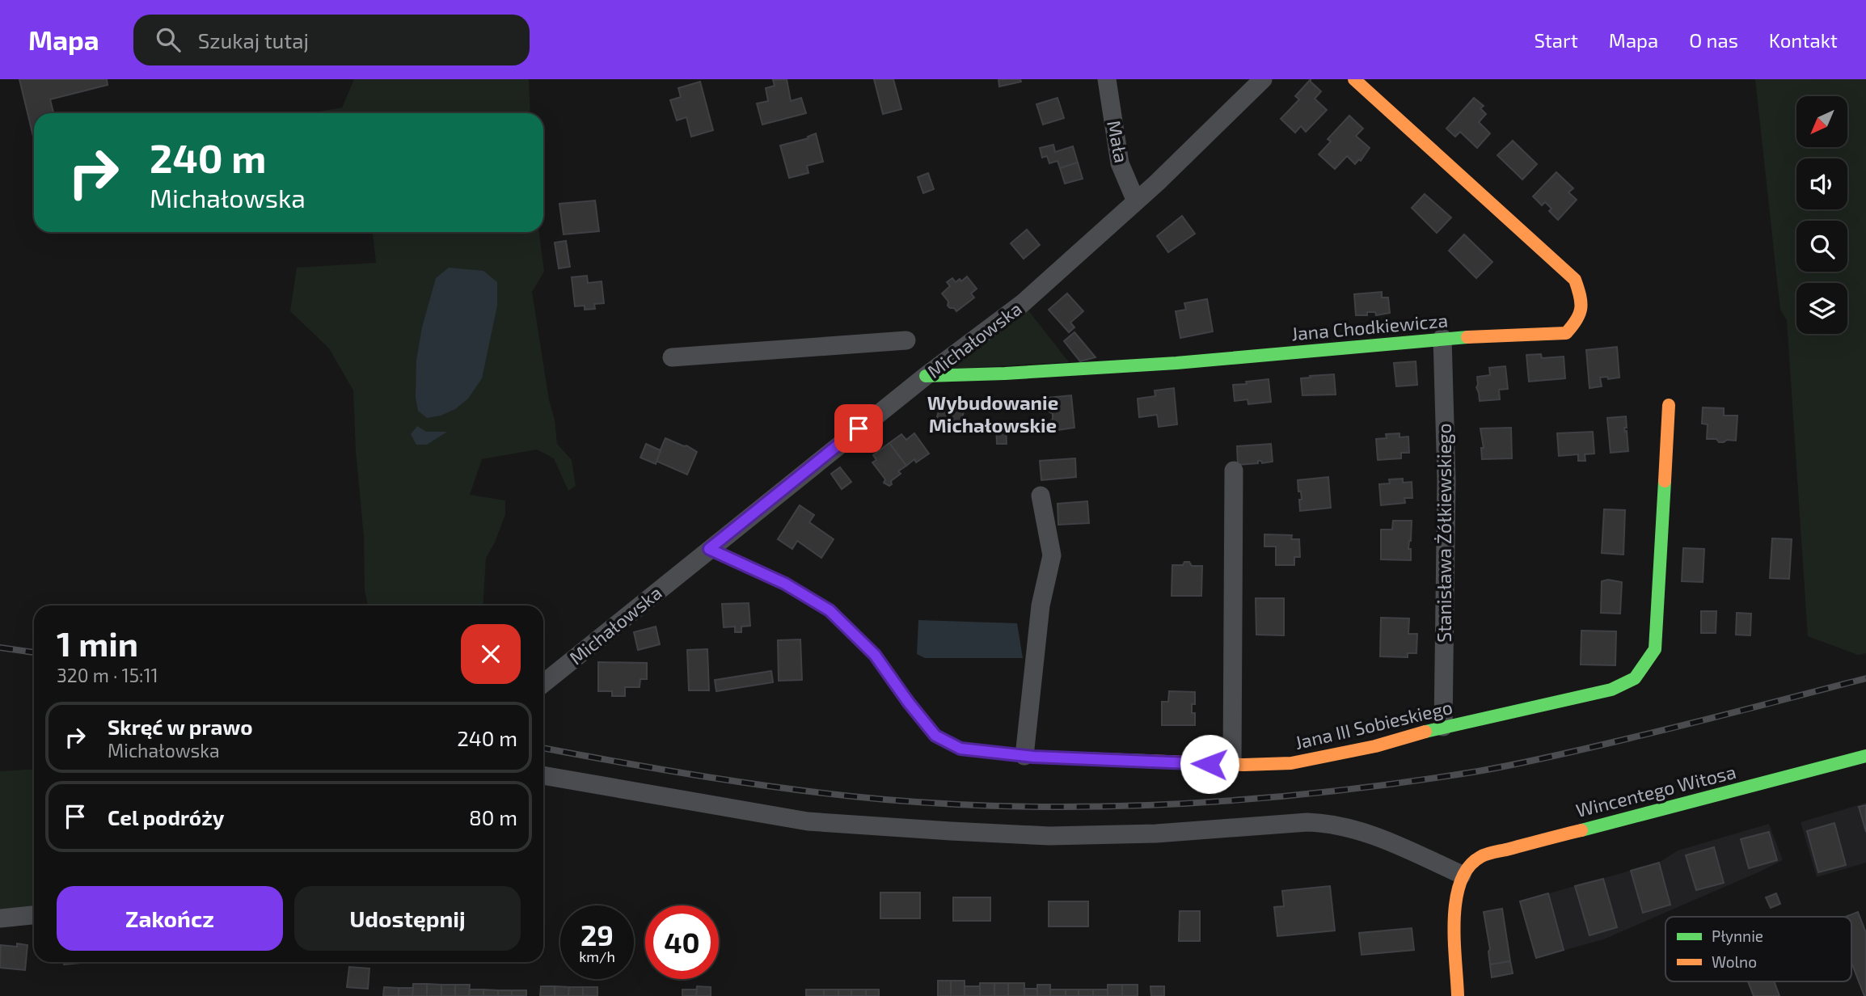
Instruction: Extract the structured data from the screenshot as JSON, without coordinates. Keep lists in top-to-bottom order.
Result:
{
  "streets": {
    "street": [
      "Mała",
      "Jana Chodkiewicza",
      "Michałowska",
      "Stanisława Żółkiewskiego",
      "Jana III Sobieskiego",
      "Wincentego Witosa"
    ]
  },
  "crossings": [
    ["Mała", "Michałowska"],
    ["Jana Chodkiewicza", "Michałowska"],
    ["Jana Chodkiewicza", "Stanisława Żółkiewskiego"],
    ["Michałowska", "Jana III Sobieskiego"],
    ["Stanisława Żółkiewskiego", "Jana III Sobieskiego"]
  ],
  "districts": ["Wybudowanie Michałowskie"],
  "legend": ["Płynnie", "Wolno"],
  "north": "bottom left",
  "page": {
    "header": "Mapa",
    "search": "Szukaj tutaj",
    "nav": [
      "Start",
      "Mapa",
      "O nas",
      "Kontakt"
    ],
    "turn": ["240 m", "Michałowska"],
    "heading": ["1 min", "320 m · 15:11"],
    "list": [
      {
        "name": "Skręć w prawo",
        "note": "Michałowska",
        "value": "240 m"
      },
      {
        "name": "Cel podróży",
        "value": "80 m"
      }
    ],
    "buttons": ["Zakończ", "Udostępnij"],
    "speed": "29 km/h",
    "limit": "40"
  }
}
